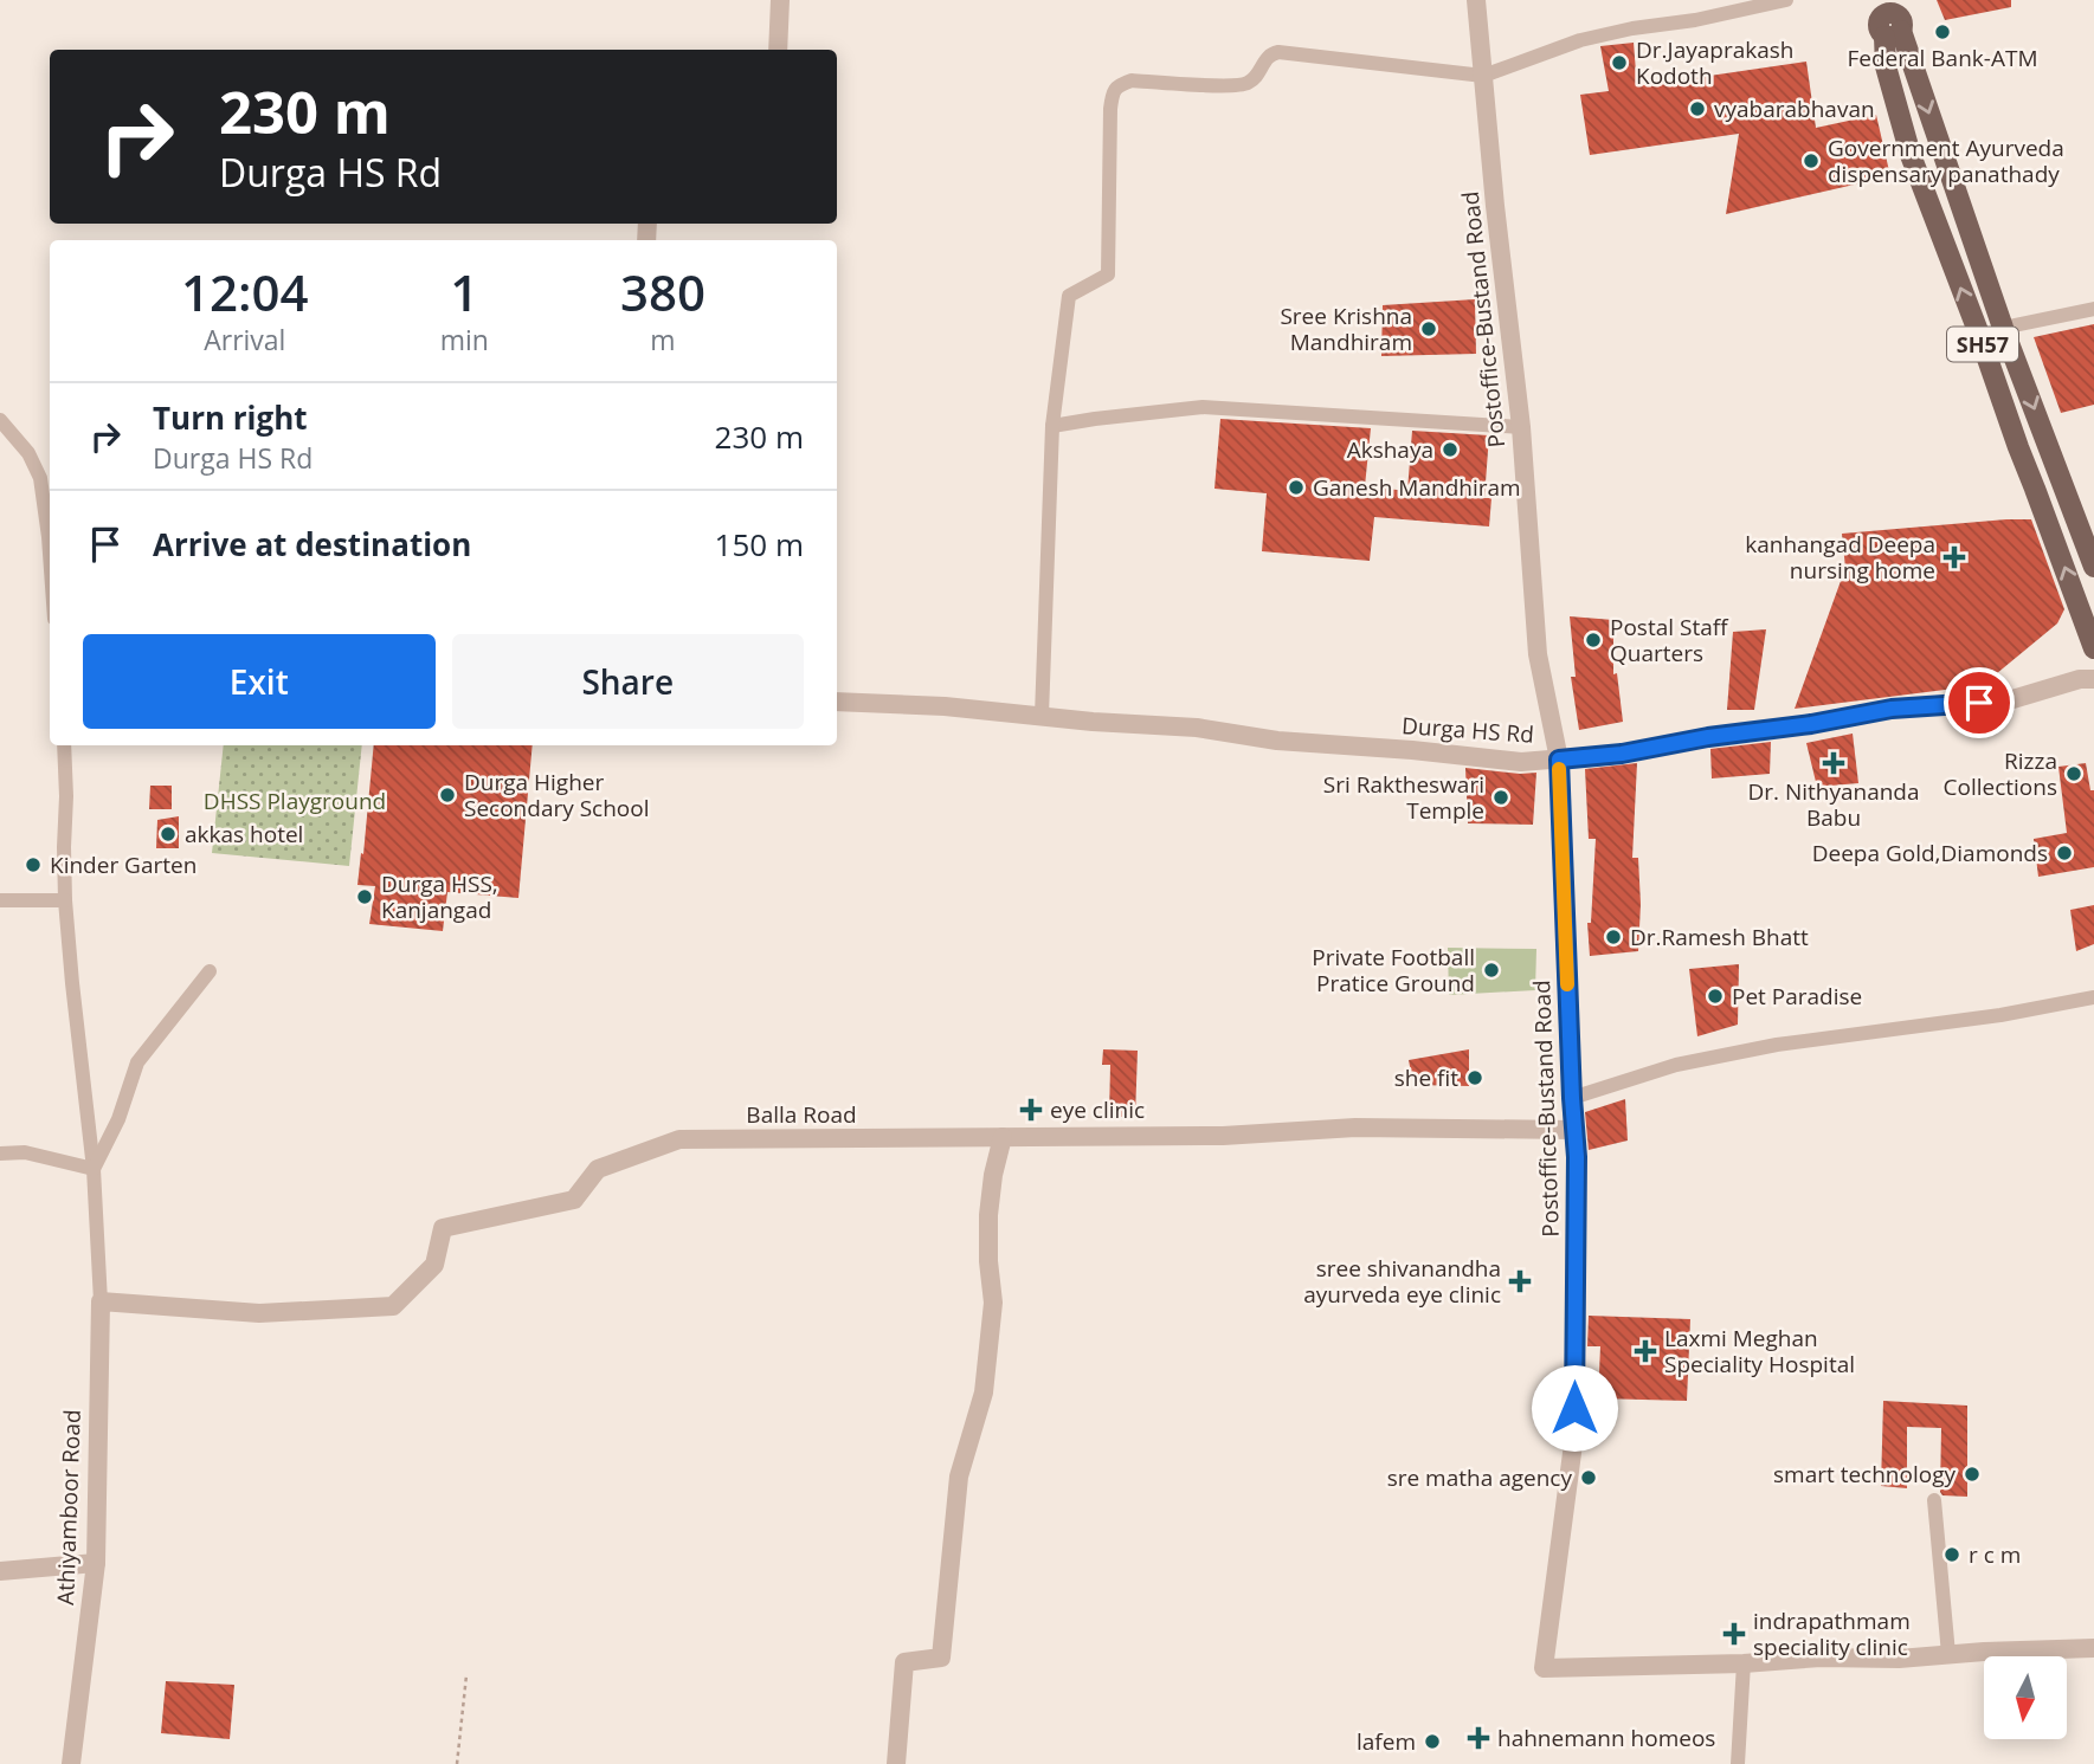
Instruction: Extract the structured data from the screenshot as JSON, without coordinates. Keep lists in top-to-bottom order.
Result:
{
  "streets": {
    "main road": ["SH57"],
    "street": [
      "Postoffice-Bustand Road",
      "Durga HS Rd",
      "Balla Road",
      "Athiyamboor Road"
    ]
  },
  "crossings": [
    ["Postoffice-Bustand Road", "Durga HS Rd"],
    ["Postoffice-Bustand Road", "Balla Road"],
    ["Balla Road", "Athiyamboor Road"]
  ],
  "parks": ["DHSS Playground"],
  "places": {
    "other": [
      "Federal Bank-ATM",
      "Dr.Jayaprakash Kodoth",
      "vyabarabhavan",
      "Government Ayurveda dispensary panathady",
      "Sree Krishna Mandhiram",
      "Akshaya",
      "Ganesh Mandhiram",
      "Postal Staff Quarters",
      "Rizza Collections",
      "Durga Higher Secondary School",
      "Sri Raktheswari Temple",
      "akkas hotel",
      "Deepa Gold,Diamonds",
      "Kinder Garten",
      "Durga HSS, Kanjangad",
      "Dr.Ramesh Bhatt",
      "Private Football Pratice Ground",
      "Pet Paradise",
      "she fit",
      "smart technology",
      "sre matha agency",
      "r c m",
      "lafem"
    ],
    "health": [
      "kanhangad Deepa nursing home",
      "Dr. Nithyananda Babu",
      "eye clinic",
      "sree shivanandha ayurveda eye clinic",
      "Laxmi Meghan Speciality Hospital",
      "indrapathmam speciality clinic",
      "hahnemann homeos"
    ]
  },
  "north": "bottom",
  "page": {
    "turn": ["230 m", "Durga HS Rd"],
    "eta": [
      "12:04",
      "Arrival",
      "1",
      "min",
      "380",
      "m"
    ],
    "list": [
      {
        "name": "Turn right",
        "note": "Durga HS Rd",
        "value": "230 m"
      },
      {
        "name": "Arrive at destination",
        "value": "150 m"
      }
    ],
    "buttons": ["Exit", "Share"]
  }
}
